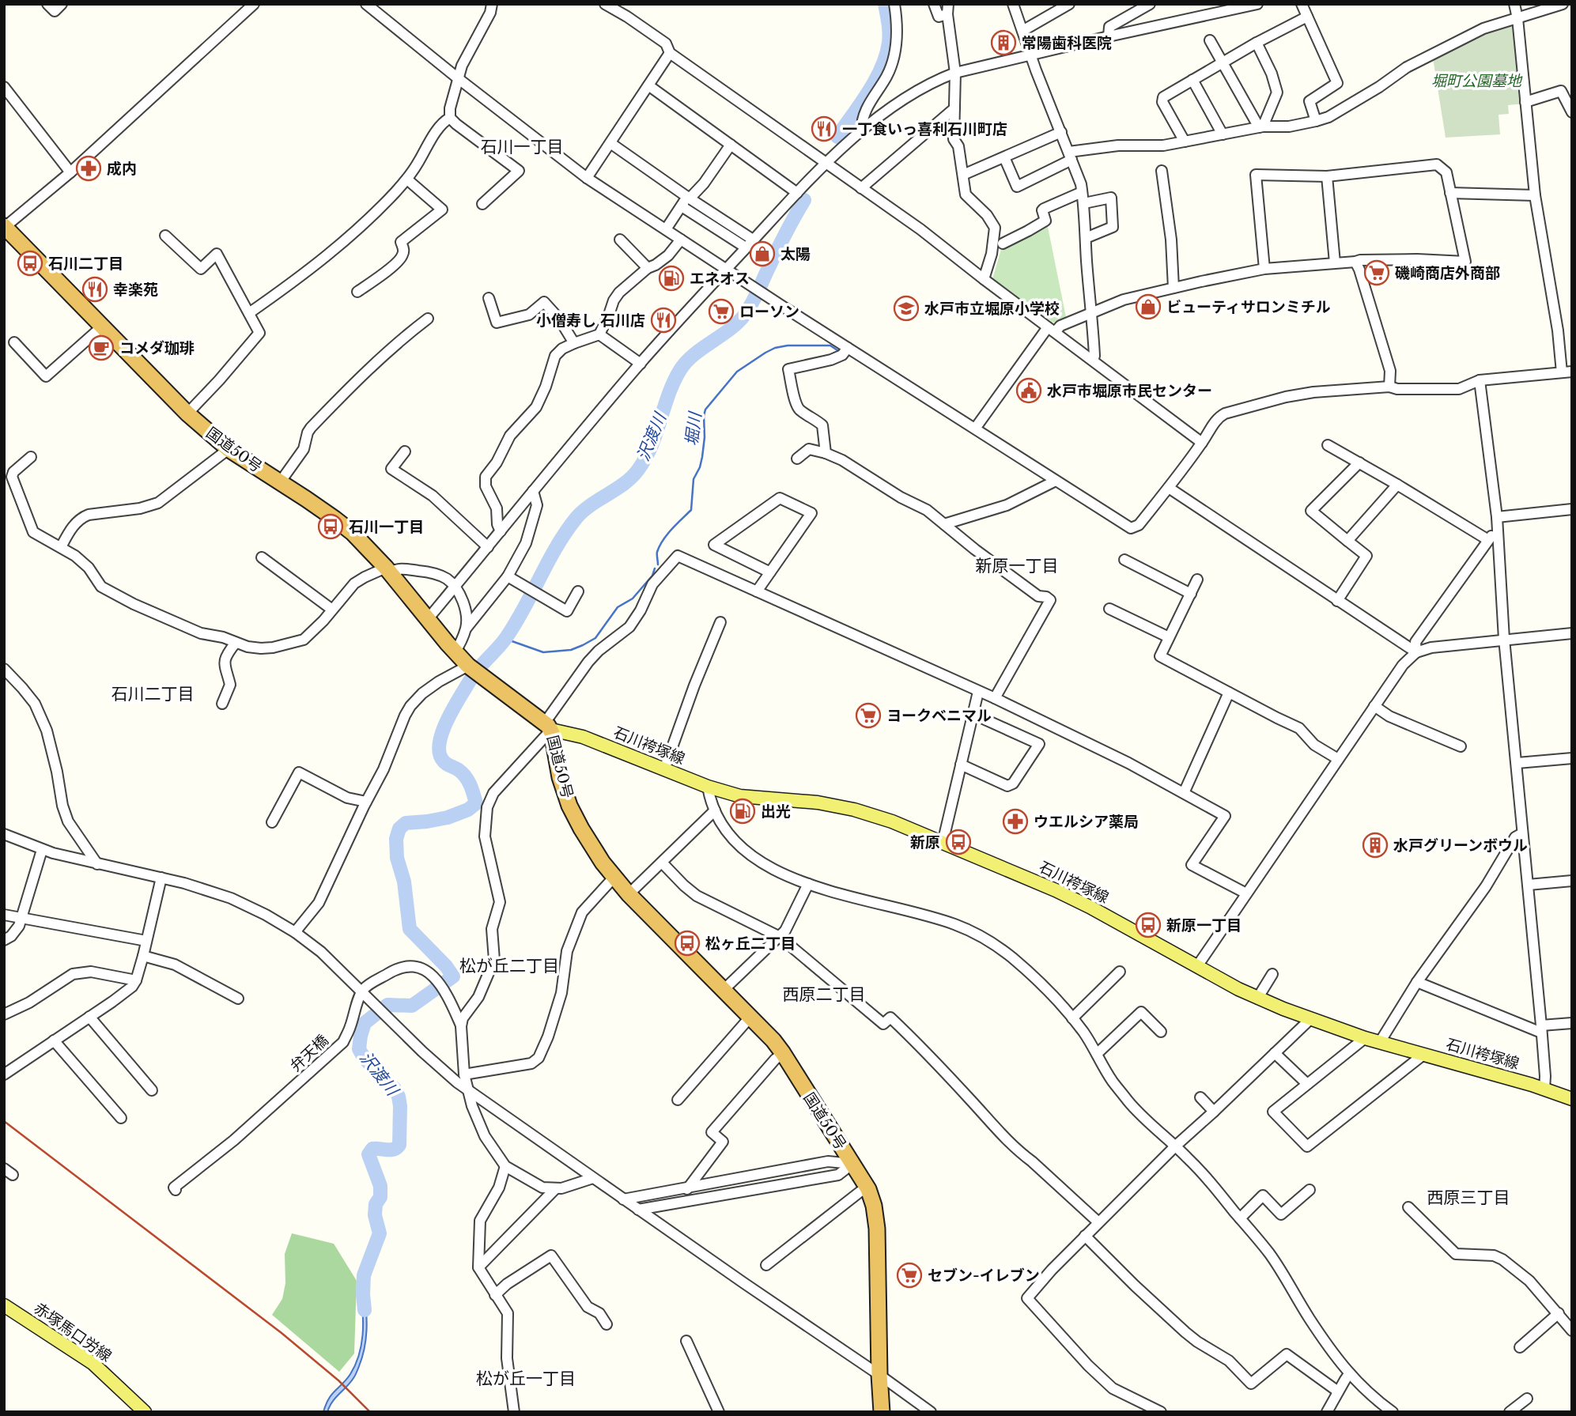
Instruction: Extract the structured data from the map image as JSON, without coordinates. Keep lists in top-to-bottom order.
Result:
{
  "streets": {
    "highway": ["国道50号"],
    "main road": ["石川袴塚線", "赤塚馬口労線"],
    "street": ["弁天橋"]
  },
  "crossings": [
    ["国道50号", "石川袴塚線"]
  ],
  "districts": [
    "石川一丁目",
    "新原一丁目",
    "石川二丁目",
    "松が丘二丁目",
    "西原二丁目",
    "西原三丁目",
    "松が丘一丁目"
  ],
  "water": ["堀川", "沢渡川"],
  "parks": ["堀町公園墓地"],
  "places": {
    "building": ["常陽歯科医院", "水戸グリーンボウル"],
    "restaurant": ["一丁食いっ喜利石川町店", "幸楽苑", "小僧寿し 石川店"],
    "pharmacy": ["成内", "ウエルシア薬局"],
    "shop": ["太陽", "ビューティサロンミチル"],
    "bus stop": [
      "石川二丁目",
      "石川一丁目",
      "新原",
      "新原一丁目",
      "松ヶ丘二丁目"
    ],
    "supermarket": [
      "磯崎商店外商部",
      "ローソン",
      "ヨークベニマル",
      "セブン-イレブン"
    ],
    "fuel station": ["エネオス", "出光"],
    "school or university": ["水戸市立堀原小学校"],
    "cafe": ["コメダ珈琲"],
    "public building": ["水戸市堀原市民センター"]
  }
}
